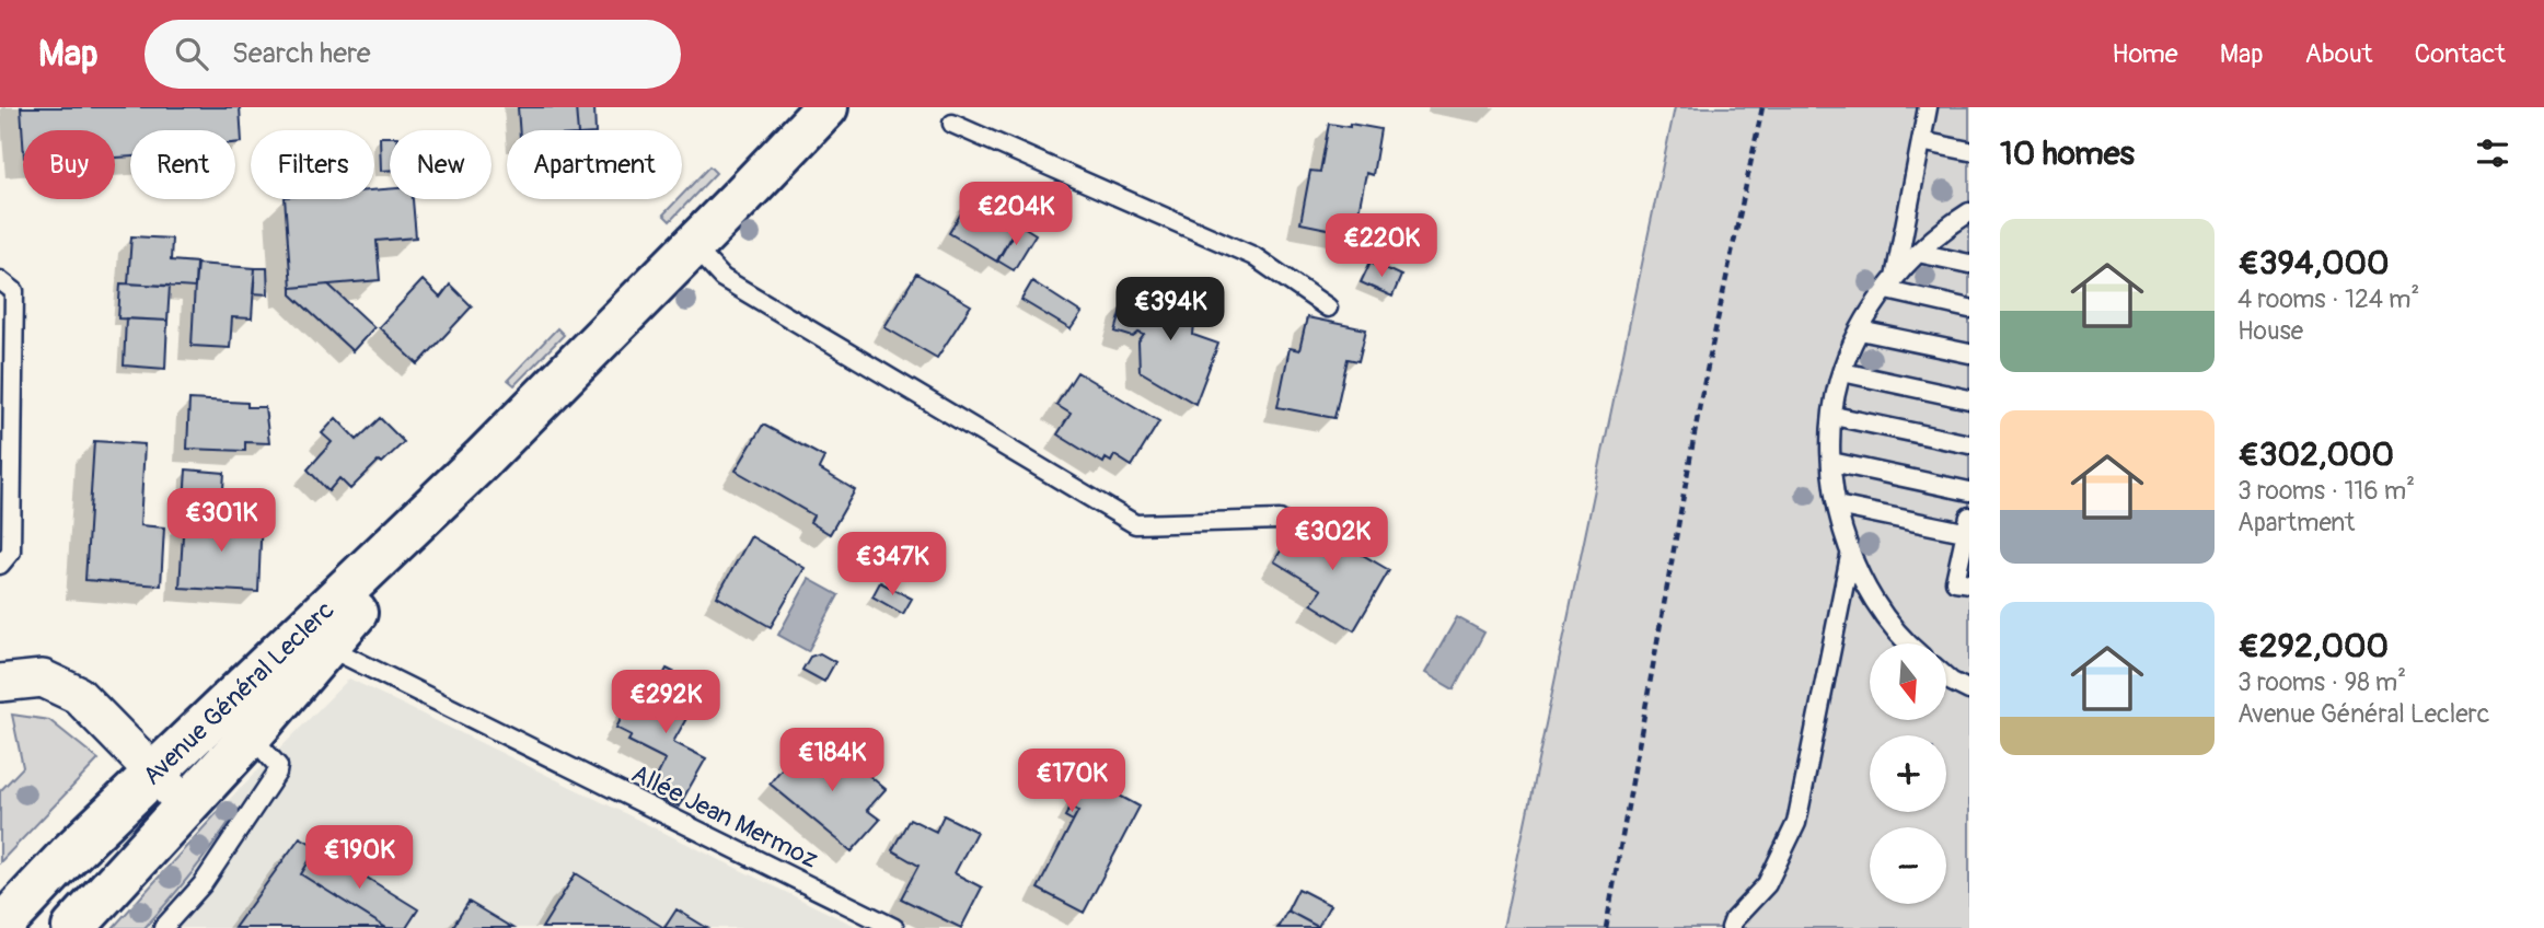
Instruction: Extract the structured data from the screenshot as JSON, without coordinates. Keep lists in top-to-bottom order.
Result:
{
  "streets": {
    "main road": ["Avenue Général Leclerc"],
    "lane": ["Allée Jean Mermoz"]
  },
  "crossings": [
    ["Avenue Général Leclerc", "Allée Jean Mermoz"]
  ],
  "north": "bottom",
  "page": {
    "header": "Map",
    "search": "Search here",
    "nav": [
      "Home",
      "Map",
      "About",
      "Contact"
    ],
    "heading": "10 homes",
    "chip": [
      "Buy",
      "Rent",
      "Filters",
      "New",
      "Apartment"
    ],
    "price": [
      "€204K",
      "€220K",
      "€394K",
      "€301K",
      "€302K",
      "€347K",
      "€292K",
      "€184K",
      "€170K",
      "€190K"
    ],
    "list": [
      {
        "name": "€394,000",
        "note": "4 rooms · 124 m² · House"
      },
      {
        "name": "€302,000",
        "note": "3 rooms · 116 m² · Apartment"
      },
      {
        "name": "€292,000",
        "note": "3 rooms · 98 m² · Avenue Général Leclerc"
      }
    ],
    "map_buttons": ["+", "−"]
  }
}
